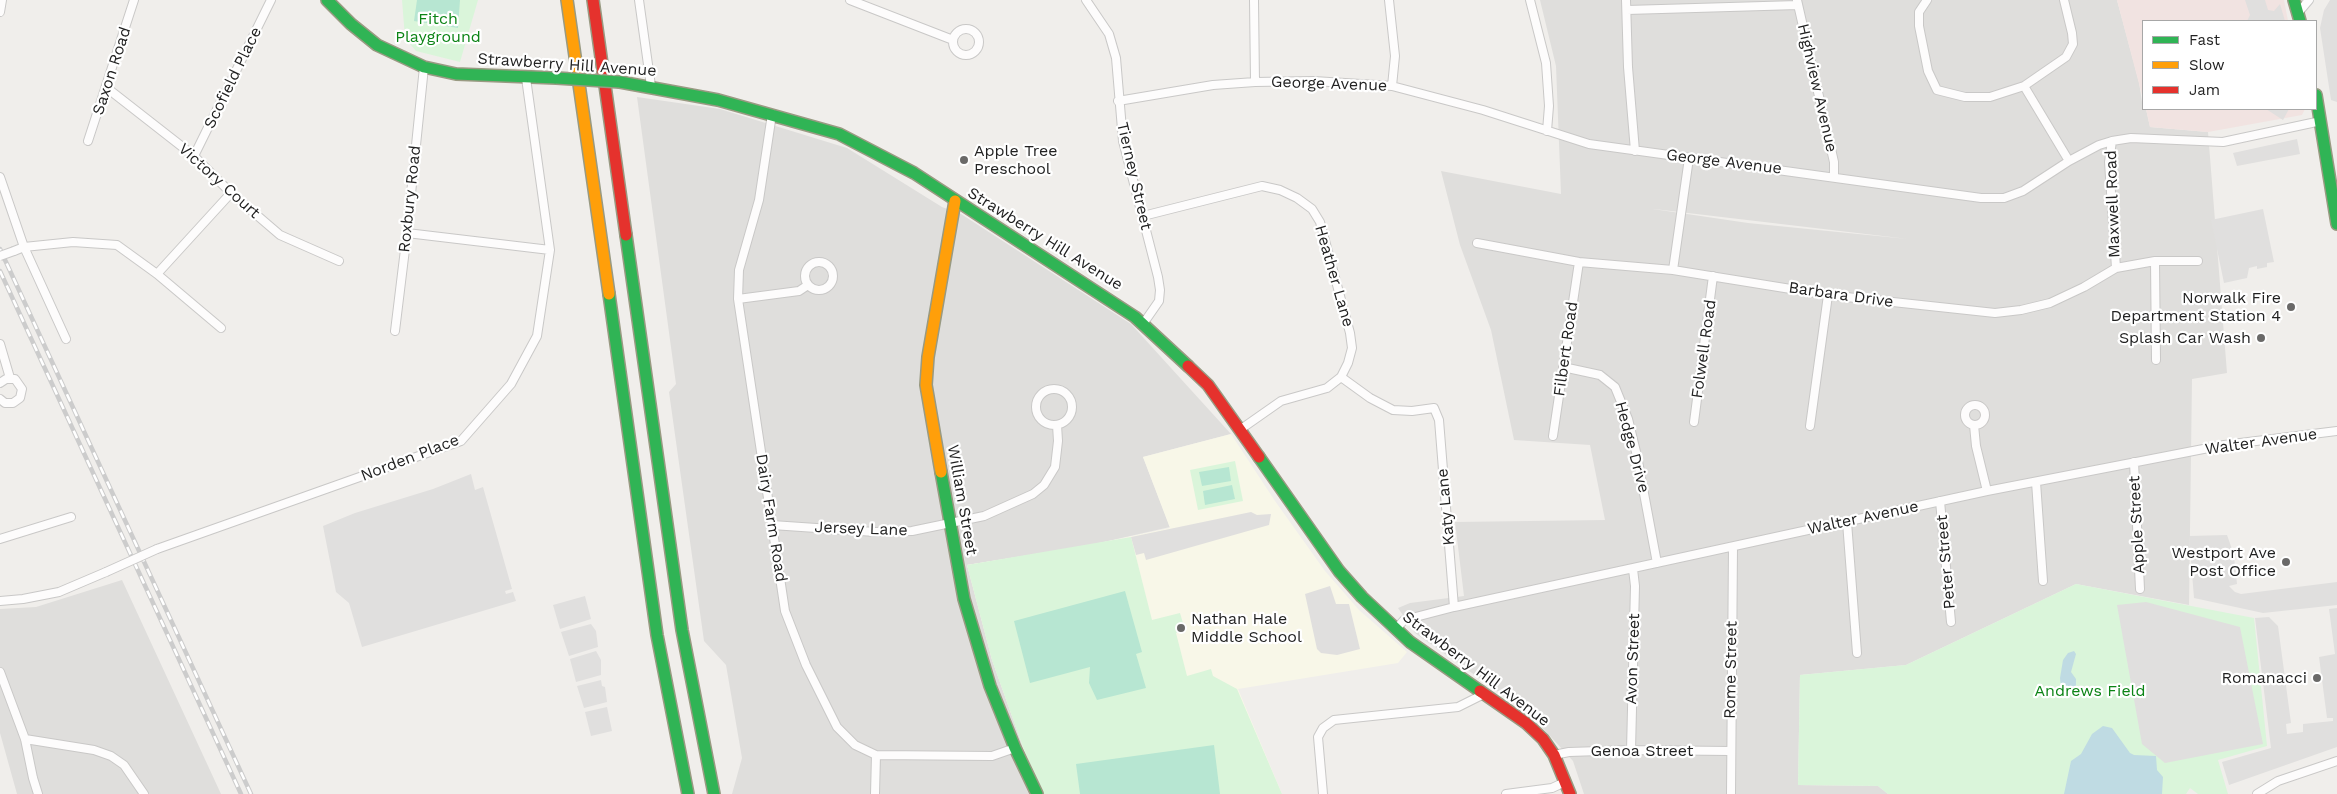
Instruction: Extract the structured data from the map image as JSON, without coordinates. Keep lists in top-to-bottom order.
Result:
{
  "streets": {
    "main road": ["Strawberry Hill Avenue", "William Street"],
    "street": [
      "Saxon Road",
      "Scofield Place",
      "George Avenue",
      "Highview Avenue",
      "Tierney Street",
      "Victory Court",
      "Roxbury Road",
      "Maxwell Road",
      "Heather Lane",
      "Barbara Drive",
      "Filbert Road",
      "Folwell Road",
      "Walter Avenue",
      "Hedge Drive",
      "Norden Place",
      "Katy Lane",
      "Dairy Farm Road",
      "Apple Street",
      "Jersey Lane",
      "Peter Street",
      "Avon Street",
      "Rome Street",
      "Genoa Street"
    ]
  },
  "crossings": [
    ["Strawberry Hill Avenue", "Tierney Street"],
    ["Strawberry Hill Avenue", "Roxbury Road"],
    ["Strawberry Hill Avenue", "Walter Avenue"],
    ["Strawberry Hill Avenue", "Norden Place"],
    ["Strawberry Hill Avenue", "William Street"],
    ["Strawberry Hill Avenue", "Dairy Farm Road"],
    ["Strawberry Hill Avenue", "Genoa Street"],
    ["Saxon Road", "Victory Court"],
    ["Scofield Place", "Victory Court"],
    ["George Avenue", "Highview Avenue"],
    ["George Avenue", "Tierney Street"],
    ["George Avenue", "Maxwell Road"],
    ["Tierney Street", "Heather Lane"],
    ["Maxwell Road", "Barbara Drive"],
    ["Heather Lane", "Katy Lane"],
    ["Barbara Drive", "Filbert Road"],
    ["Barbara Drive", "Folwell Road"],
    ["Filbert Road", "Hedge Drive"],
    ["Walter Avenue", "Hedge Drive"],
    ["Walter Avenue", "Katy Lane"],
    ["Walter Avenue", "Apple Street"],
    ["Walter Avenue", "Peter Street"],
    ["Walter Avenue", "Avon Street"],
    ["Walter Avenue", "Rome Street"],
    ["William Street", "Dairy Farm Road"],
    ["William Street", "Jersey Lane"],
    ["Dairy Farm Road", "Jersey Lane"],
    ["Avon Street", "Genoa Street"],
    ["Rome Street", "Genoa Street"]
  ],
  "parks": ["Fitch Playground", "Andrews Field"],
  "places": [
    "Apple Tree Preschool",
    "Norwalk Fire Department Station 4",
    "Splash Car Wash",
    "Westport Ave Post Office",
    "Nathan Hale Middle School",
    "Romanacci"
  ],
  "legend": ["Fast", "Slow", "Jam"]
}
